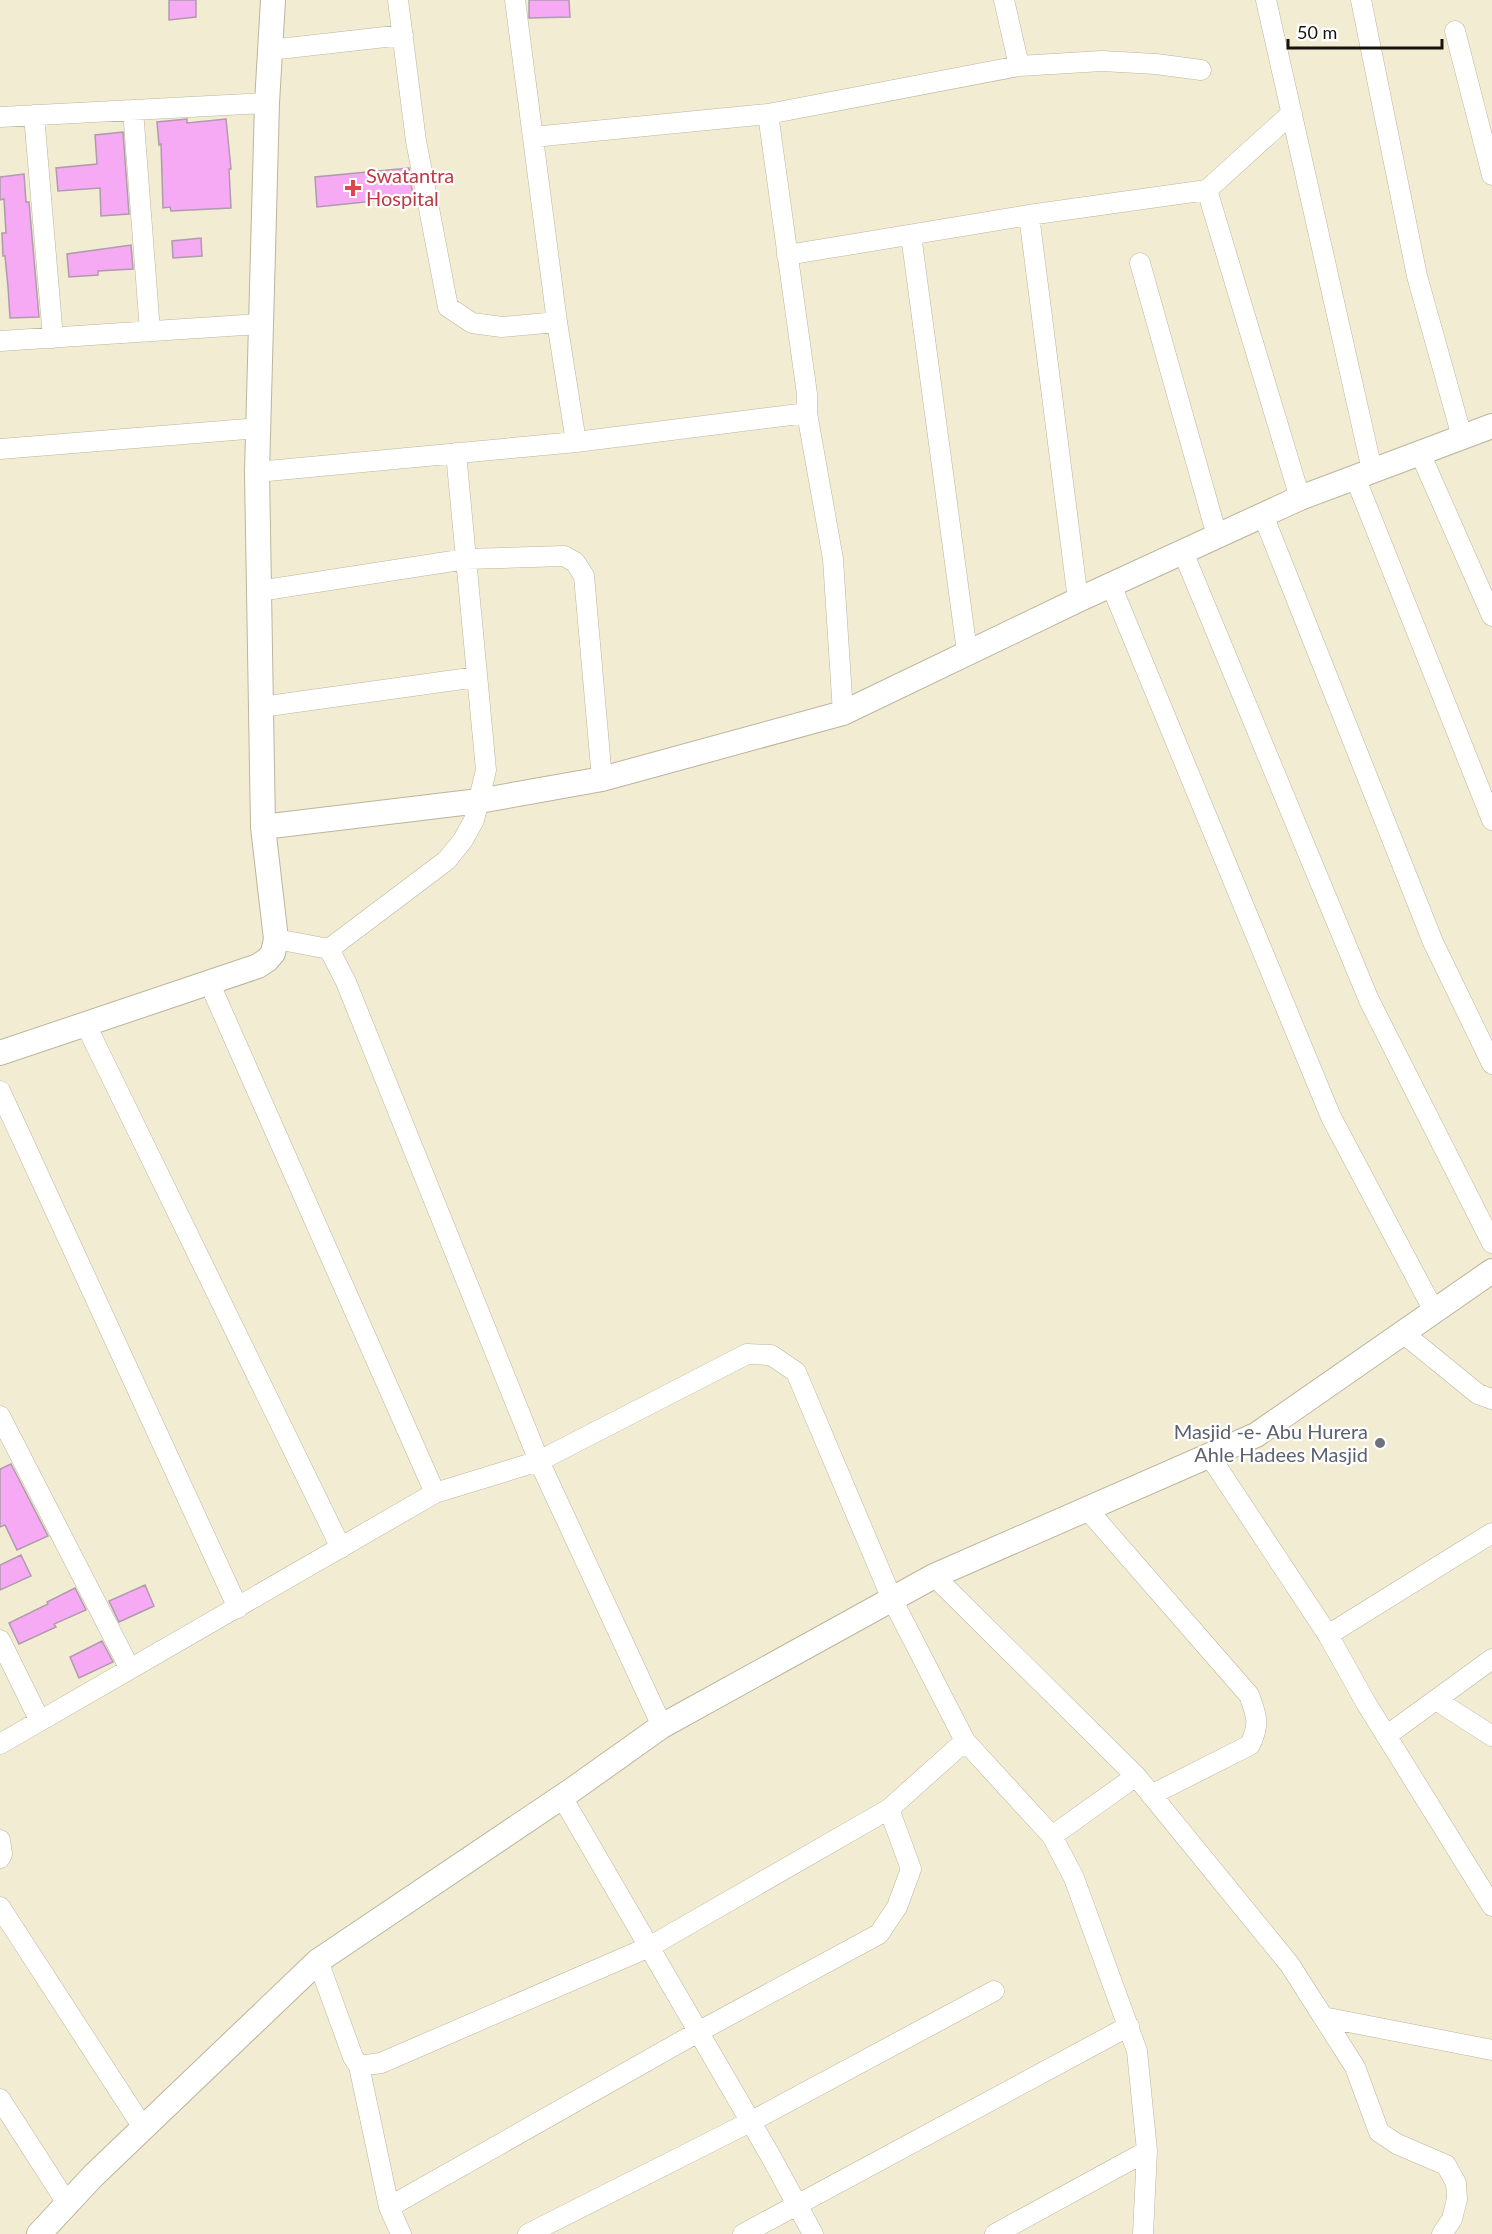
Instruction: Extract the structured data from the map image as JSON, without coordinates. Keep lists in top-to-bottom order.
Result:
{
  "places": {
    "health": ["Swatantra Hospital"],
    "other": ["Masjid -e- Abu Hurera Ahle Hadees Masjid"]
  },
  "scale_bar": "50 m"
}
